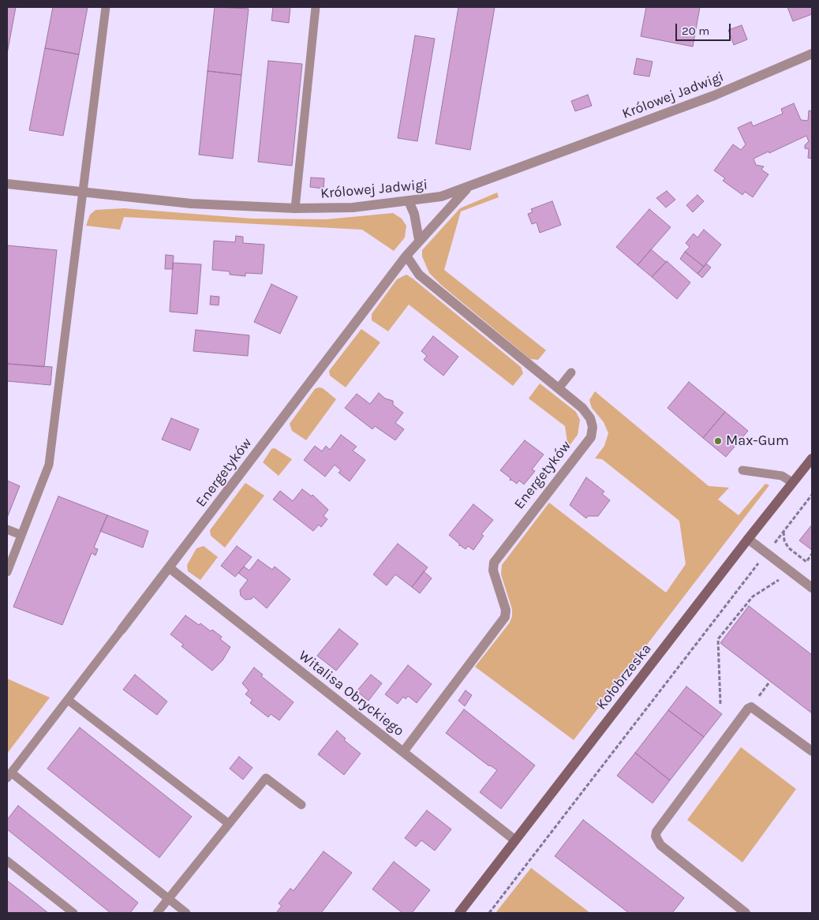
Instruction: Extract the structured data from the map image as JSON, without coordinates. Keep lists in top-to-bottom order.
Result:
{
  "streets": {
    "main road": ["Kołobrzeska"],
    "street": ["Królowej Jadwigi", "Energetyków", "Witalisa Obryckiego"]
  },
  "crossings": [
    ["Królowej Jadwigi", "Energetyków"],
    ["Energetyków", "Witalisa Obryckiego"],
    ["Kołobrzeska", "Witalisa Obryckiego"]
  ],
  "places": ["Max-Gum"],
  "scale_bar": "20 m"
}
